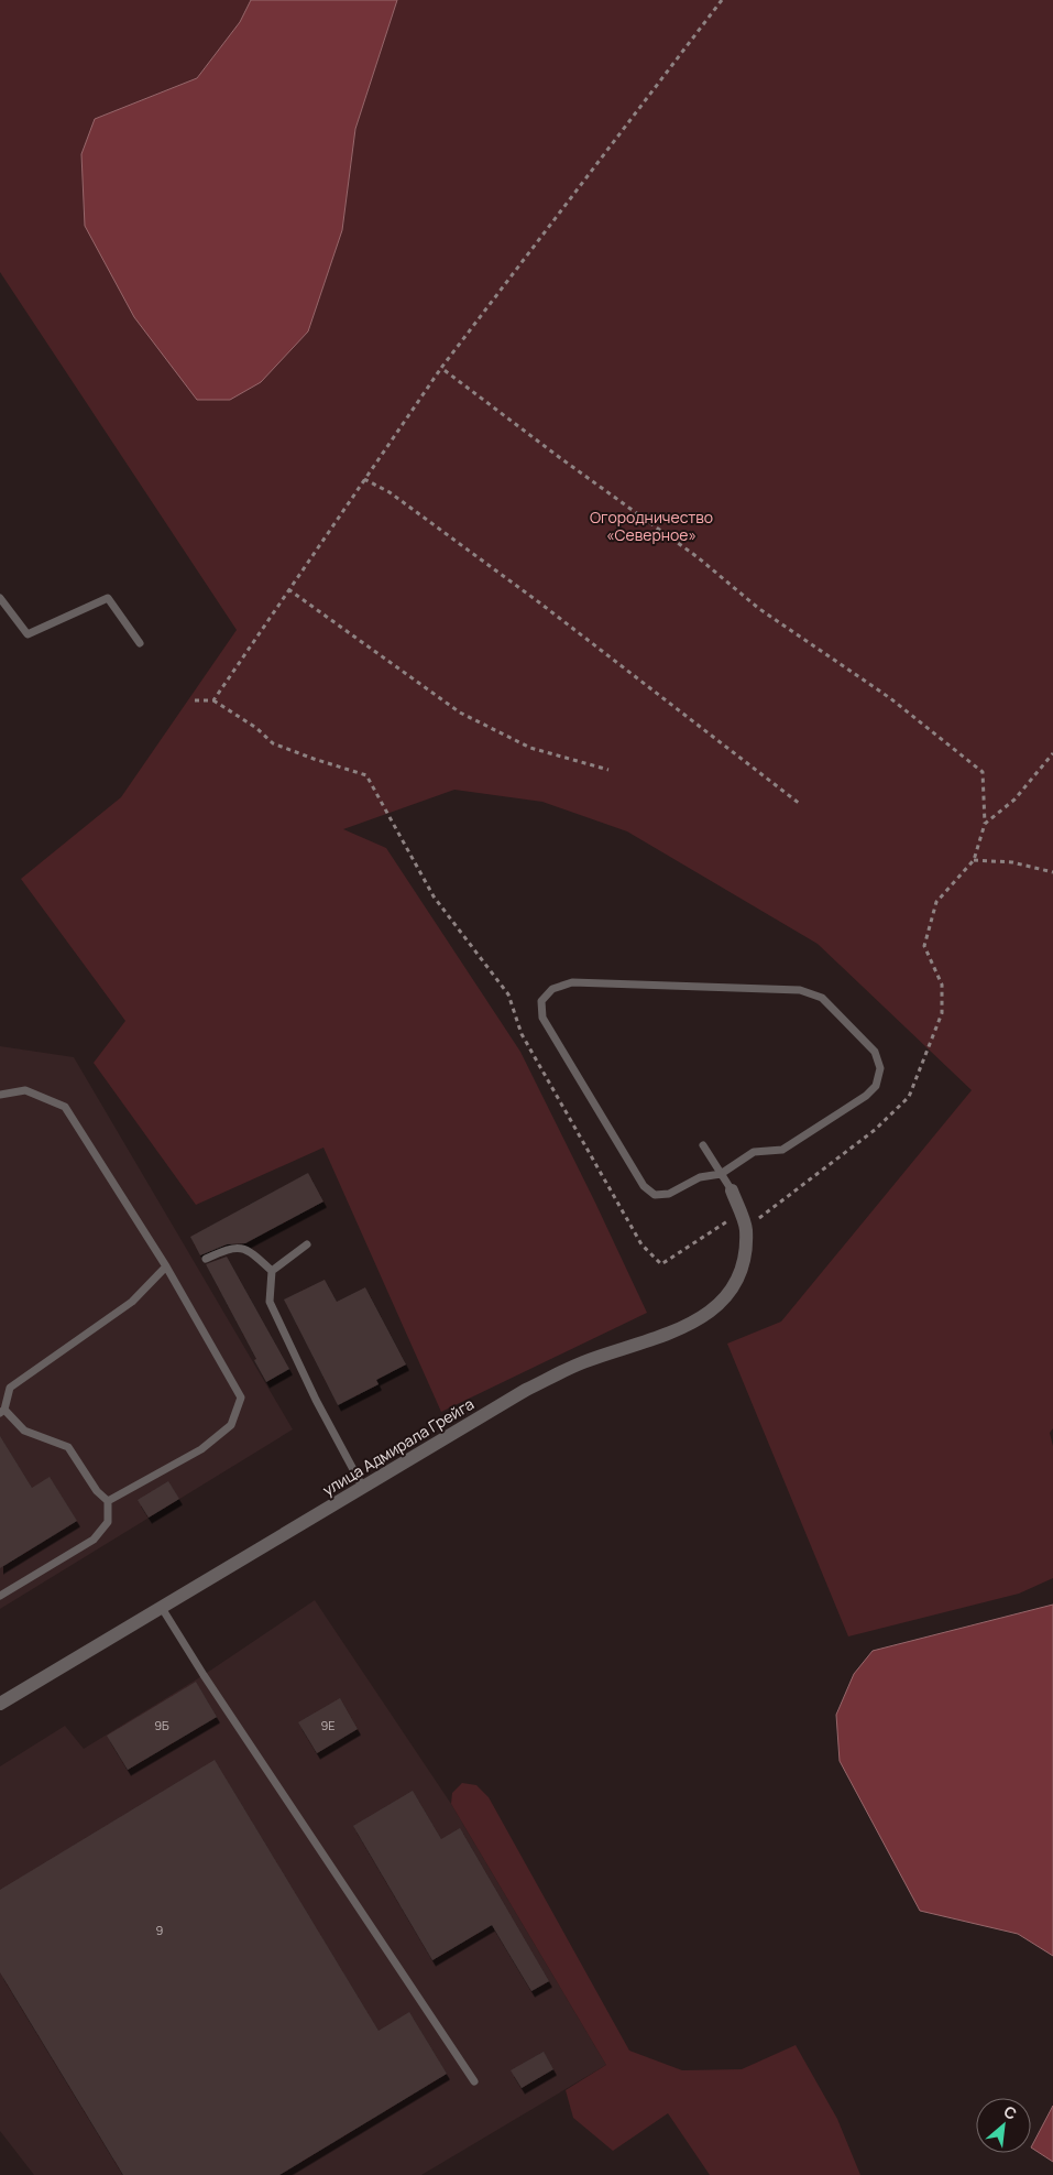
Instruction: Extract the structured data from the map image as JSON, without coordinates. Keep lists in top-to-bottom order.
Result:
{
  "streets": {
    "street": ["улица Адмирала Грейга"]
  },
  "parks": ["Огородничество «Северное»"],
  "house_numbers": ["9Б", "9Е", "9"],
  "north": "top right"
}
